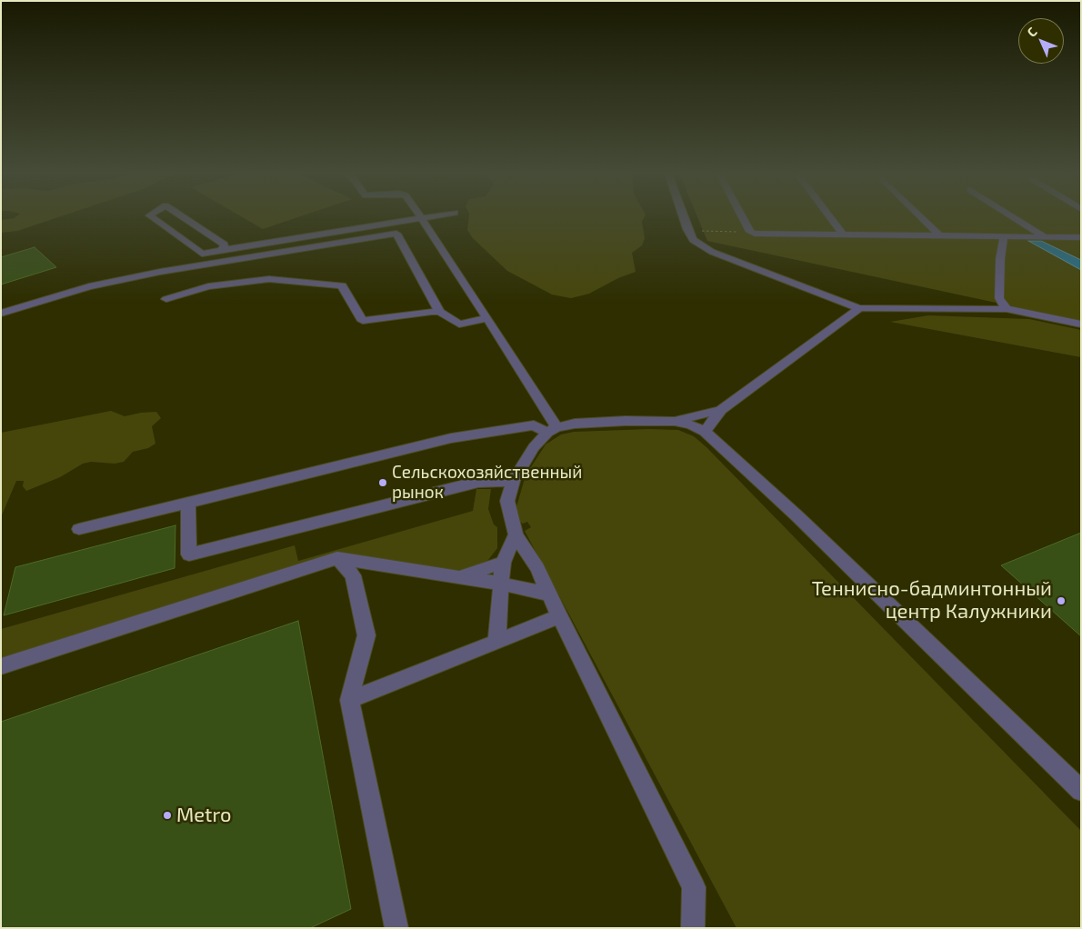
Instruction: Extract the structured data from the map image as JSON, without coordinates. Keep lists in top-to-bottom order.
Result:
{
  "places": ["Сельскохозяйственный рынок", "Теннисно-бадминтонный центр Калужники", "Metro"],
  "north": "top left"
}
